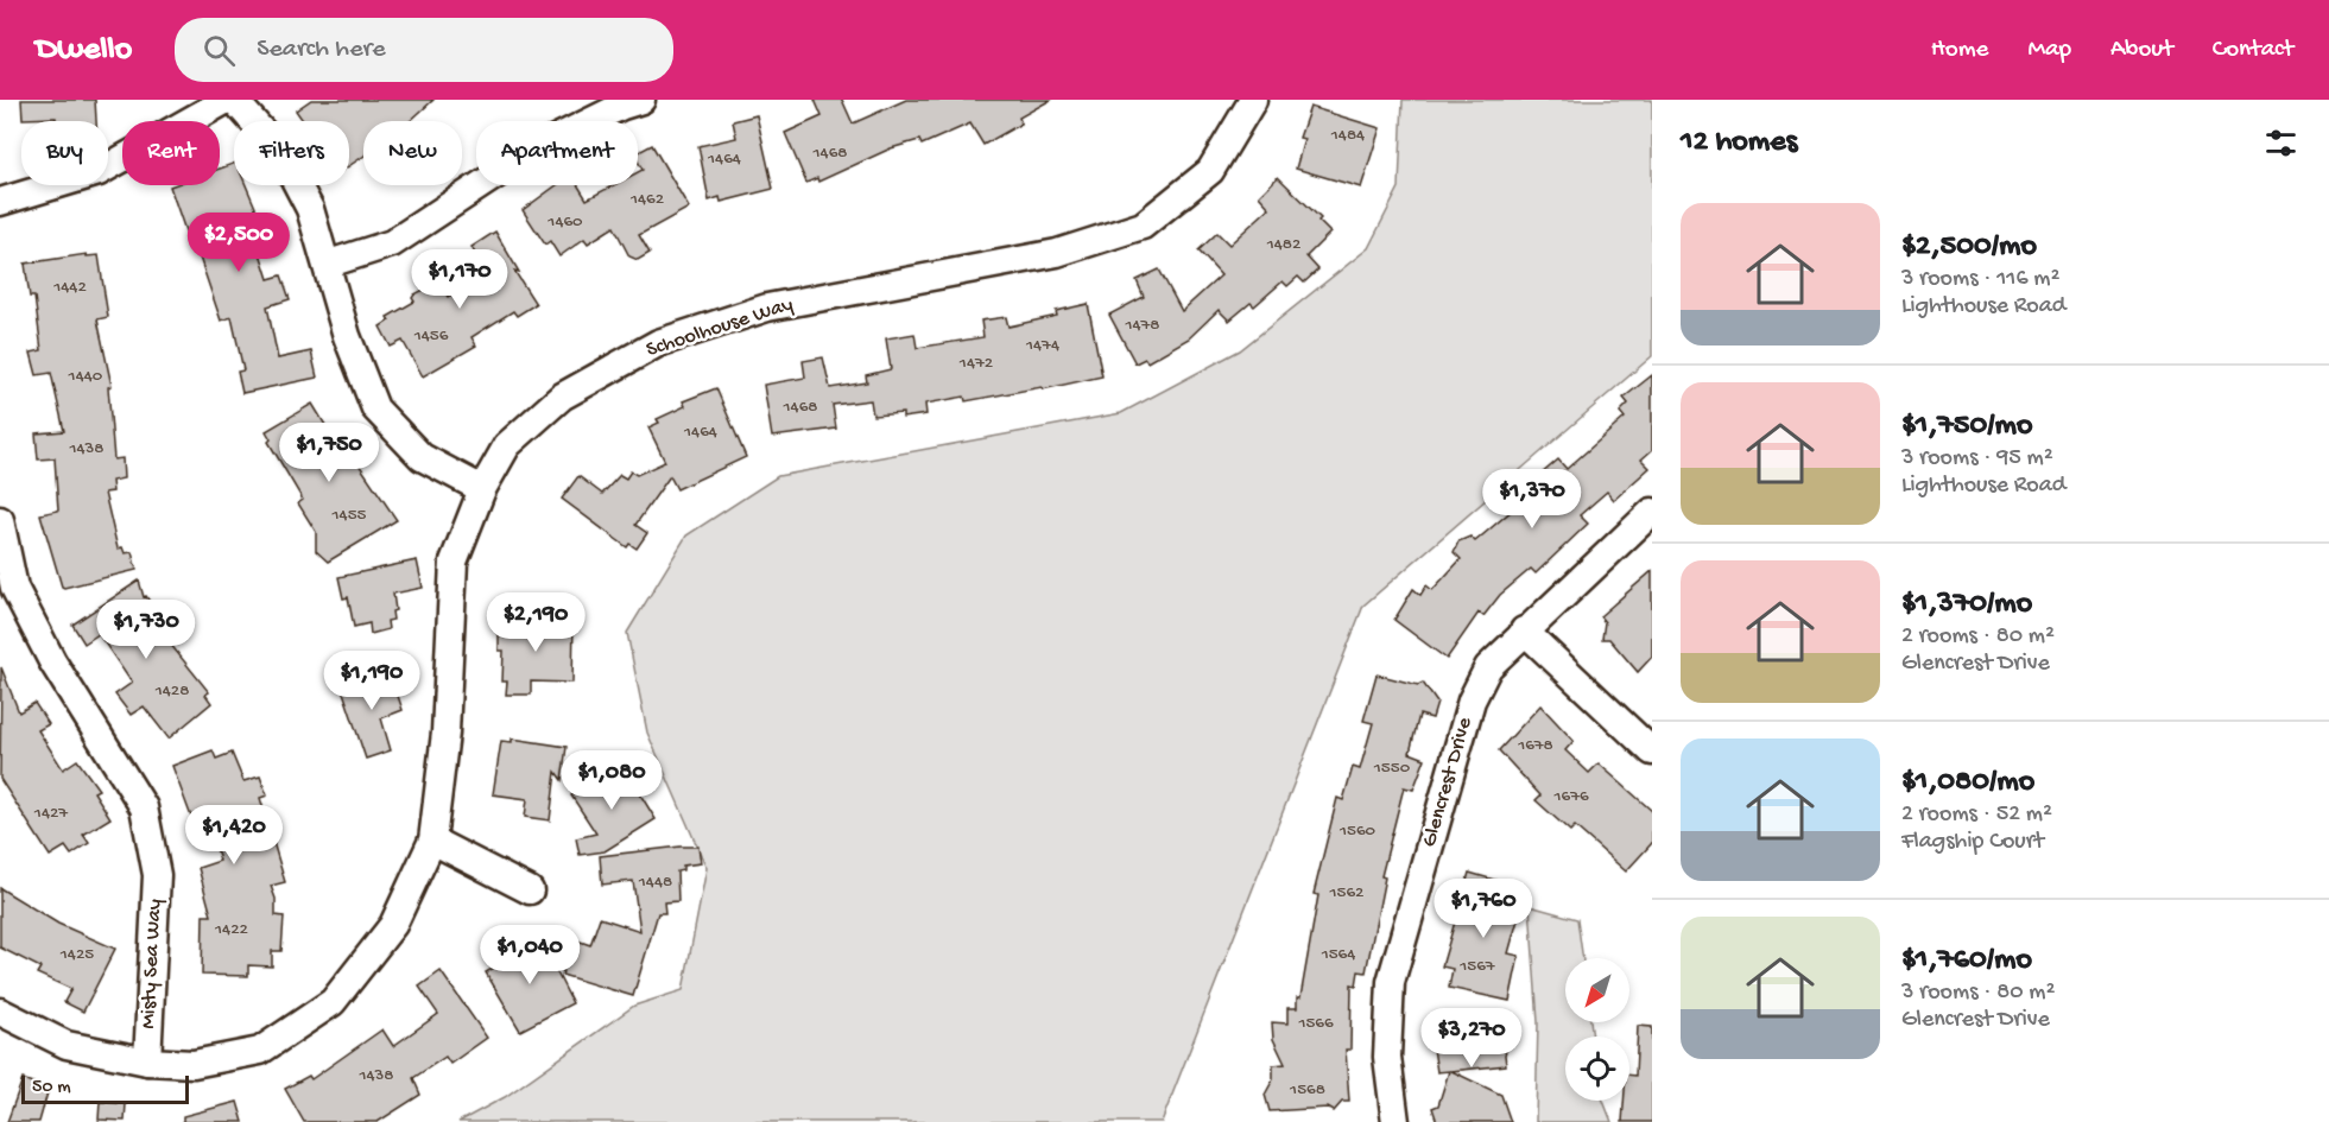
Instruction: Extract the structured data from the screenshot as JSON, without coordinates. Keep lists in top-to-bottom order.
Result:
{
  "streets": {
    "street": ["Schoolhouse Way", "Glencrest Drive", "Misty Sea Way"]
  },
  "crossings": [
    ["Schoolhouse Way", "Misty Sea Way"]
  ],
  "house_numbers": [
    "1484",
    "1468",
    "1464",
    "1462",
    "1460",
    "1482",
    "1442",
    "1478",
    "1456",
    "1474",
    "1472",
    "1440",
    "1468",
    "1464",
    "1438",
    "1455",
    "1428",
    "1678",
    "1550",
    "1676",
    "1427",
    "1560",
    "1448",
    "1562",
    "1422",
    "1425",
    "1564",
    "1567",
    "1566",
    "1438",
    "1568"
  ],
  "scale_bar": "50 m",
  "north": "bottom left",
  "page": {
    "header": "Dwello",
    "search": "Search here",
    "nav": [
      "Home",
      "Map",
      "About",
      "Contact"
    ],
    "heading": "12 homes",
    "chip": [
      "Buy",
      "Rent",
      "Filters",
      "New",
      "Apartment"
    ],
    "list": [
      {
        "name": "$2,500/mo",
        "note": "3 rooms · 116 m² · Lighthouse Road"
      },
      {
        "name": "$1,750/mo",
        "note": "3 rooms · 95 m² · Lighthouse Road"
      },
      {
        "name": "$1,370/mo",
        "note": "2 rooms · 80 m² · Glencrest Drive"
      },
      {
        "name": "$1,080/mo",
        "note": "2 rooms · 52 m² · Flagship Court"
      },
      {
        "name": "$1,760/mo",
        "note": "3 rooms · 80 m² · Glencrest Drive"
      }
    ],
    "price": [
      "$2,500",
      "$1,170",
      "$1,750",
      "$1,370",
      "$2,190",
      "$1,730",
      "$1,190",
      "$1,080",
      "$1,420",
      "$1,760",
      "$1,040",
      "$3,270"
    ],
    "scale": "50 m"
  }
}
